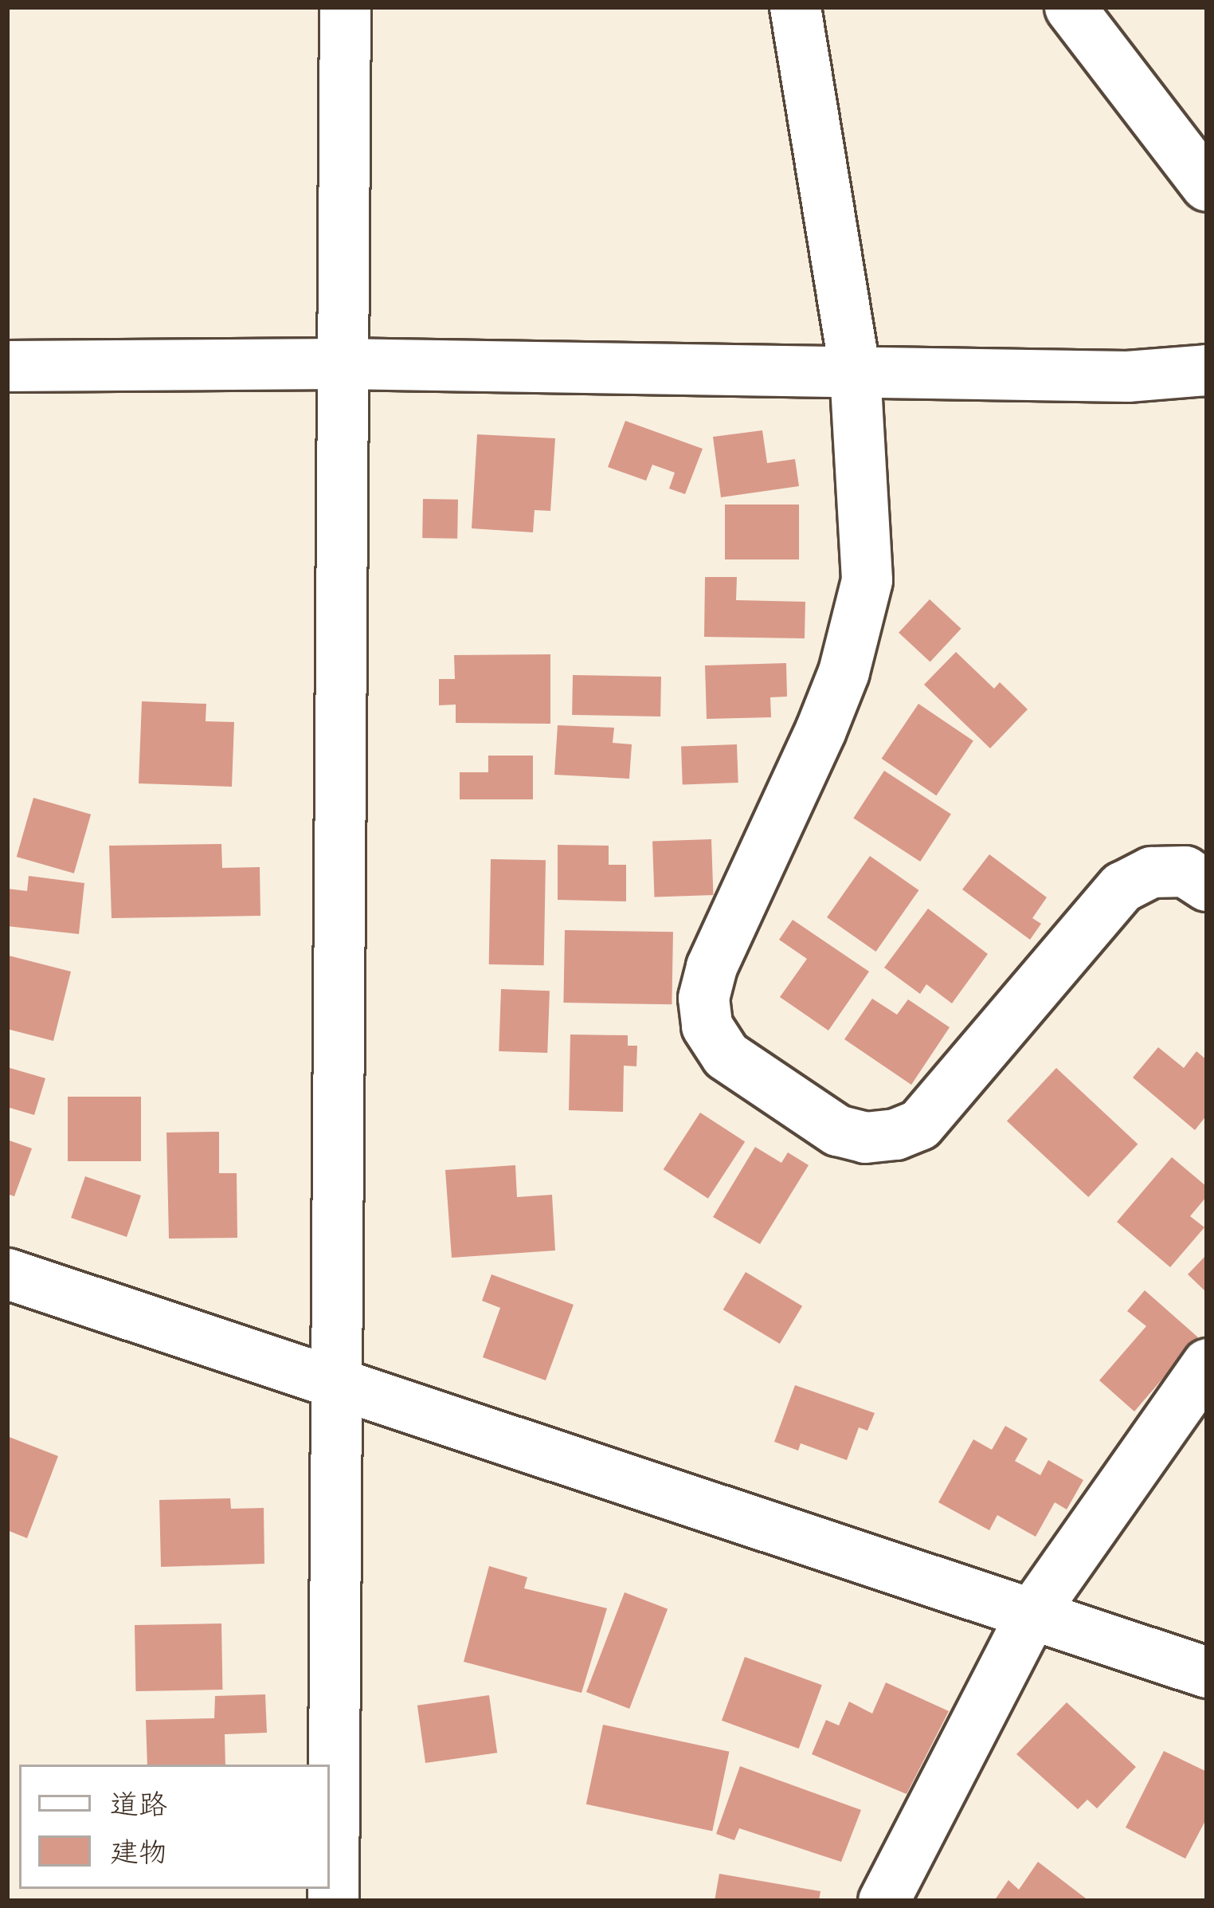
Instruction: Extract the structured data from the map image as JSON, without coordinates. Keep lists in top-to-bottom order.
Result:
{
  "legend": ["道路", "建物"]
}
